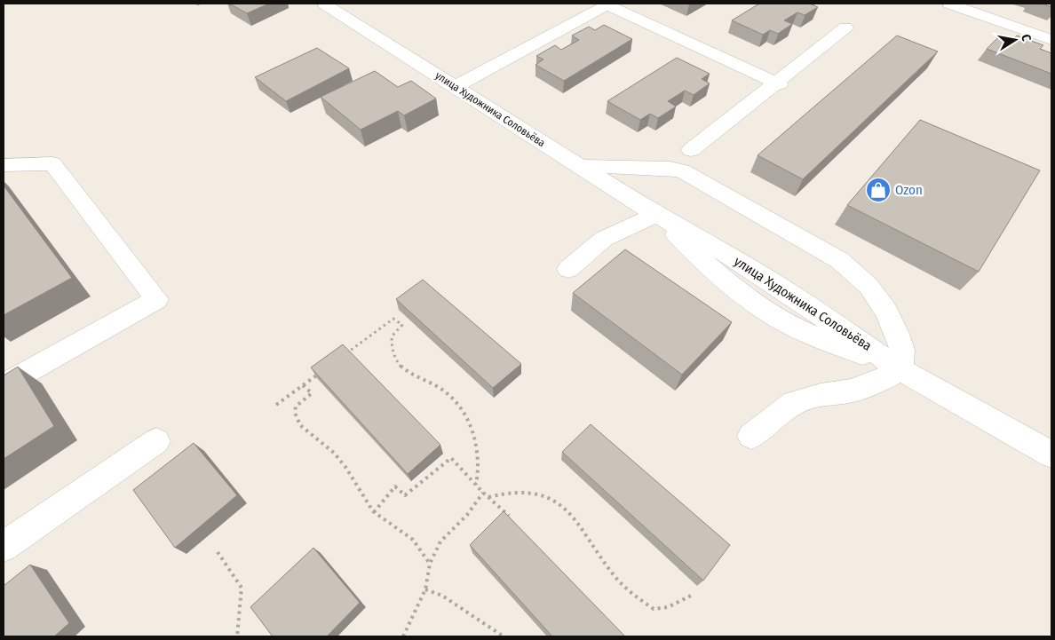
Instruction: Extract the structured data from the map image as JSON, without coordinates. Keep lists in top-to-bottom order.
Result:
{
  "streets": {
    "street": ["улица Художника Соловьёва"]
  },
  "places": {
    "shop": ["Ozon"]
  },
  "north": "right"
}
